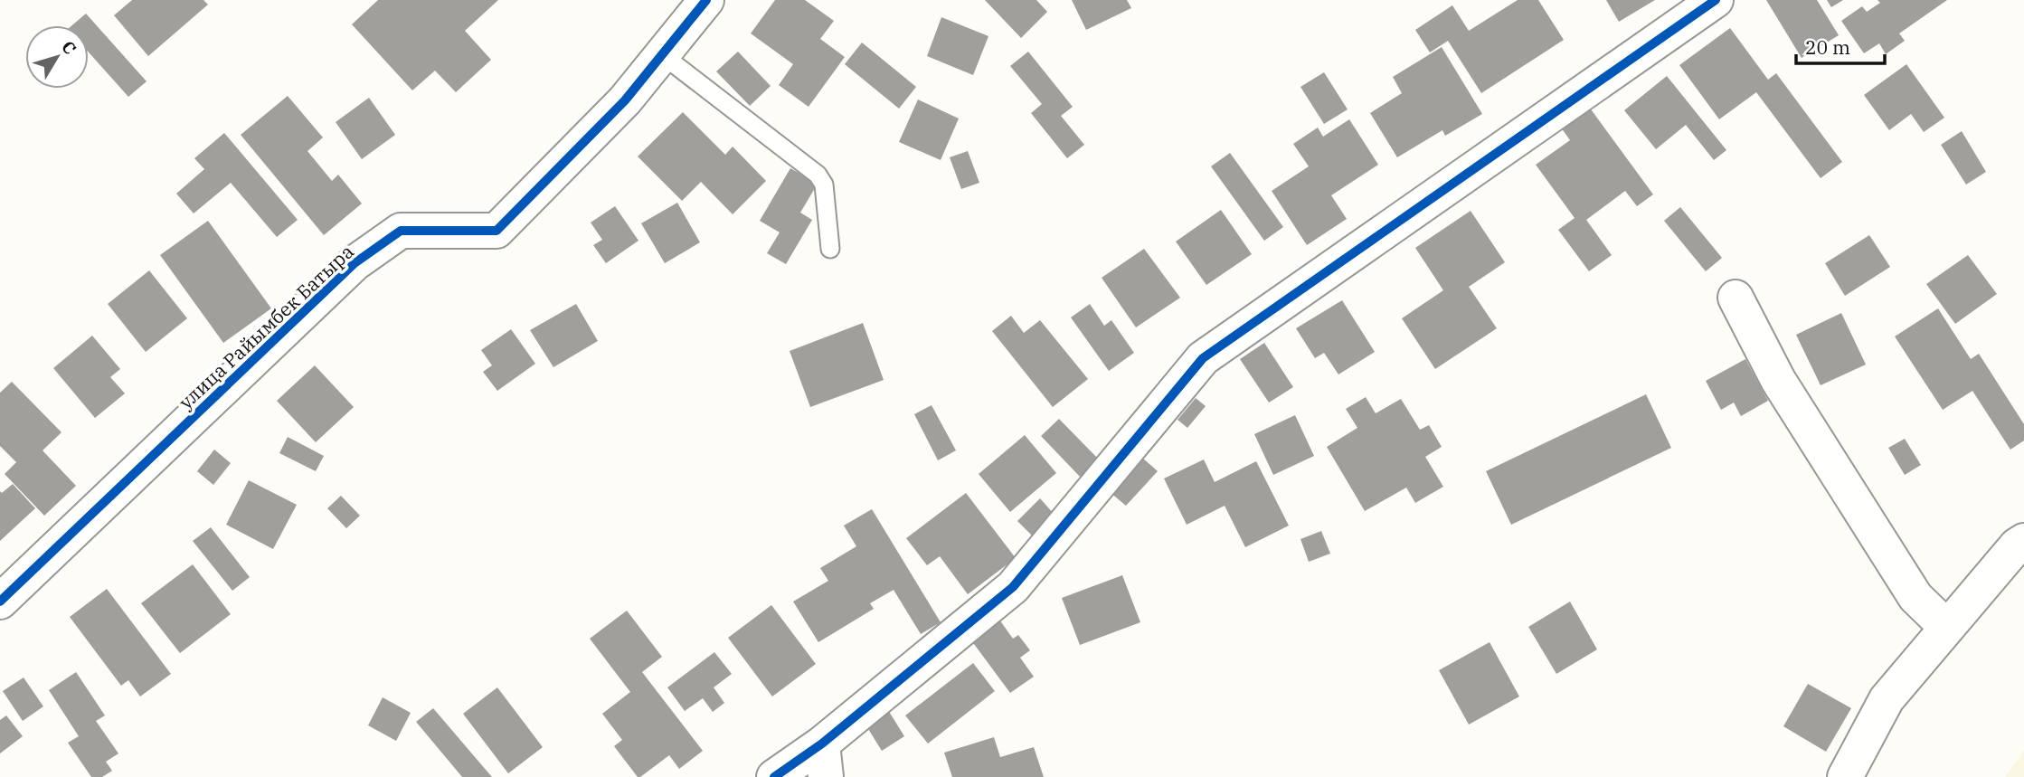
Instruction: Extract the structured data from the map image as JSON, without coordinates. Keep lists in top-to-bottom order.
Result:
{
  "streets": {
    "street": ["улица Райымбек Батыра"]
  },
  "scale_bar": "20 m",
  "north": "top right"
}
